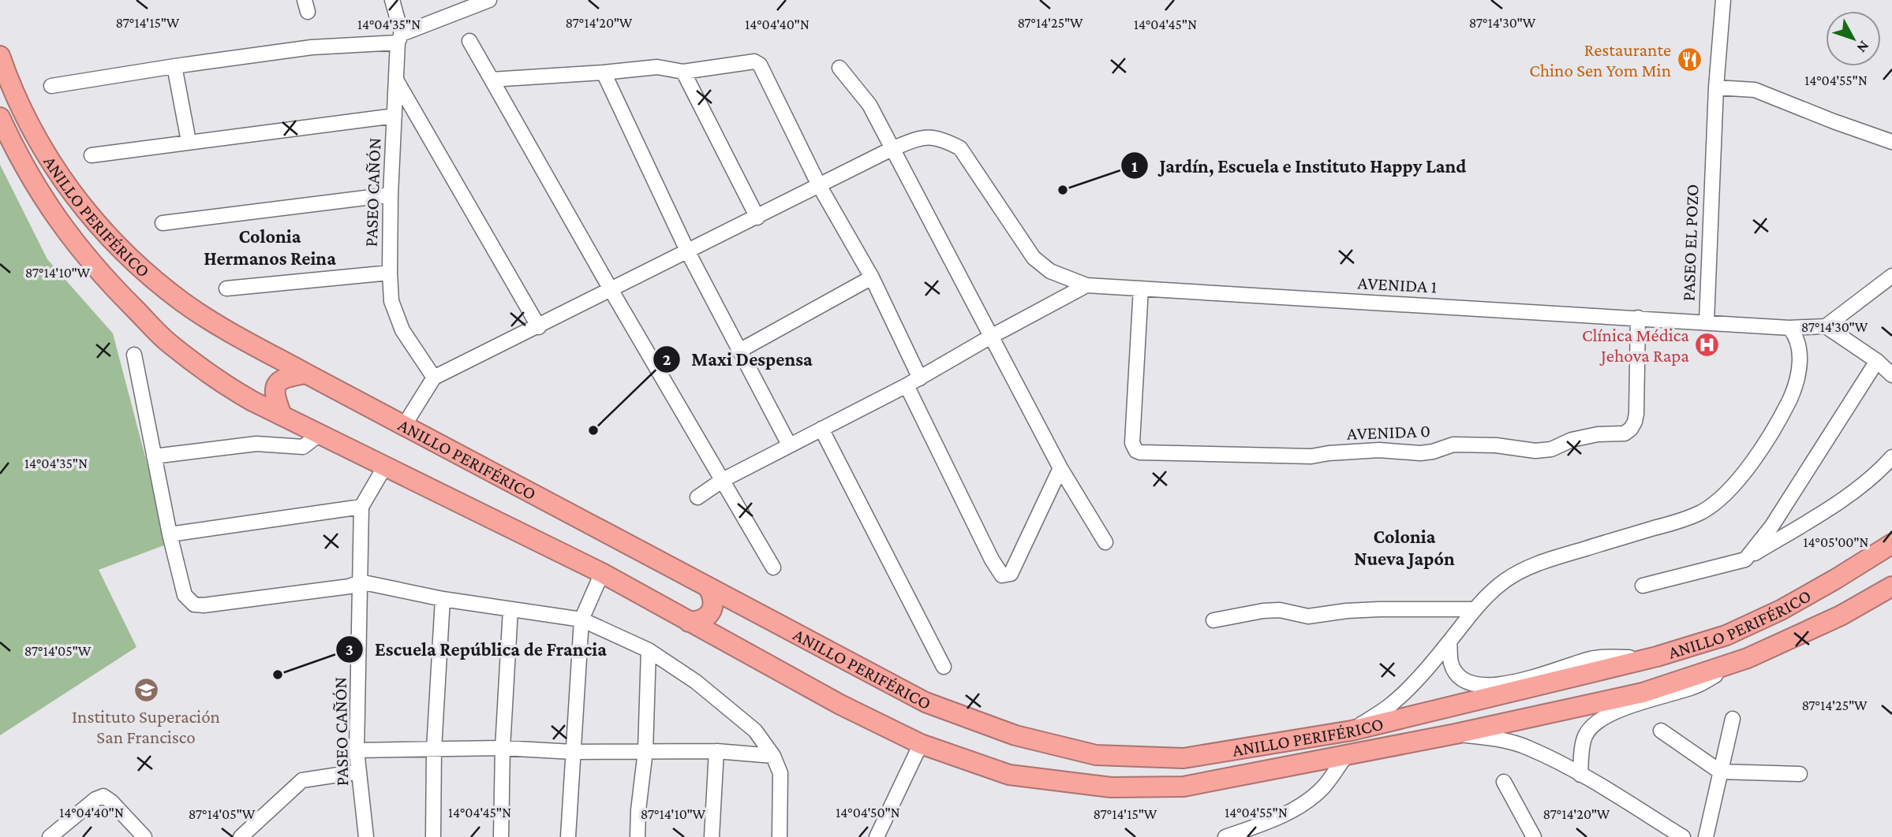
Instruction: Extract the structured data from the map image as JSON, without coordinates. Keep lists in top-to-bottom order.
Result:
{
  "streets": {
    "highway": ["ANILLO PERIFÉRICO"],
    "street": [
      "PASEO CAÑÓN",
      "PASEO EL POZO",
      "AVENIDA 1",
      "AVENIDA 0"
    ]
  },
  "crossings": [
    ["PASEO CAÑÓN", "ANILLO PERIFÉRICO"],
    ["PASEO EL POZO", "AVENIDA 1"],
    ["AVENIDA 1", "AVENIDA 0"]
  ],
  "districts": ["Colonia Hermanos Reina", "Colonia Nueva Japón"],
  "places": {
    "restaurant": ["Restaurante Chino Sen Yom Min"],
    "other": ["Jardín, Escuela e Instituto Happy Land", "Maxi Despensa", "Escuela República de Francia"],
    "hospital": ["Clínica Médica Jehova Rapa"],
    "school or university": ["Instituto Superación San Francisco"]
  },
  "north": "bottom right",
  "coordinates": [
    "87°14'15\"W",
    "87°14'20\"W",
    "87°14'25\"W",
    "87°14'30\"W",
    "14°04'35\"N",
    "14°04'40\"N",
    "14°04'45\"N",
    "14°04'55\"N",
    "87°14'10\"W",
    "14°05'00\"N",
    "87°14'05\"W",
    "14°04'50\"N"
  ]
}
